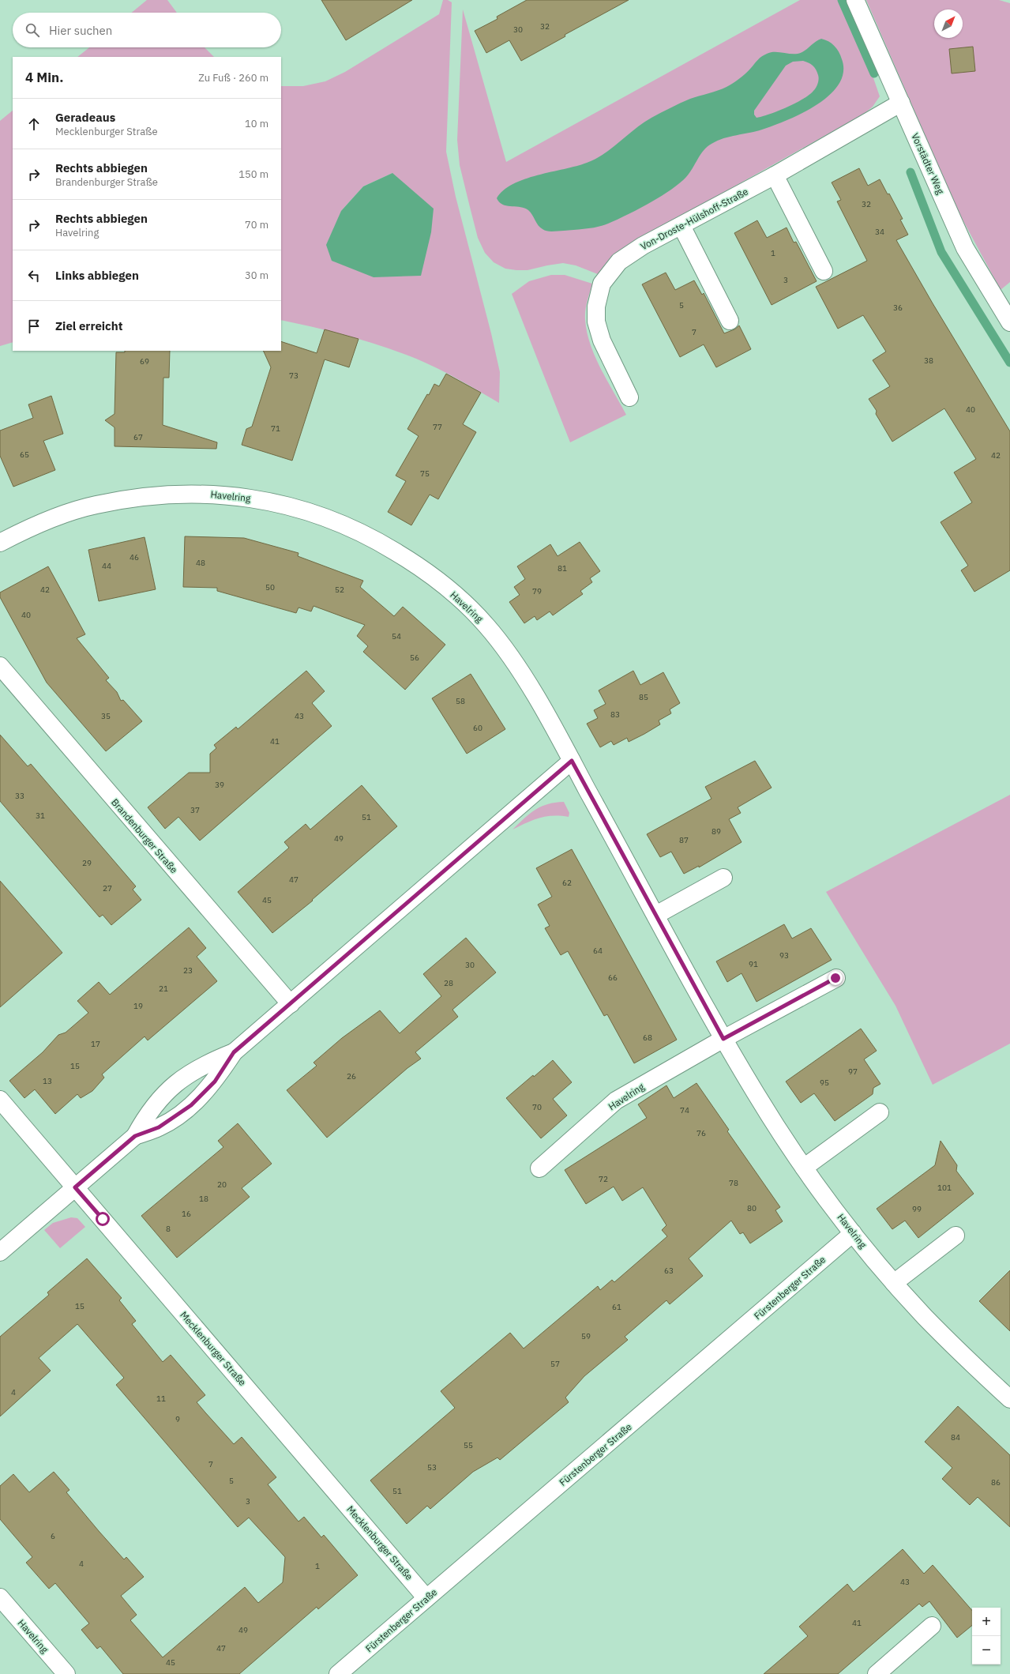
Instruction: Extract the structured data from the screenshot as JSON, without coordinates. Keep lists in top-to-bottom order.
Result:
{
  "streets": {
    "street": [
      "Vorstädter Weg",
      "Von-Droste-Hülshoff-Straße",
      "Havelring",
      "Brandenburger Straße",
      "Fürstenberger Straße",
      "Mecklenburger Straße"
    ]
  },
  "crossings": [
    ["Vorstädter Weg", "Von-Droste-Hülshoff-Straße"],
    ["Havelring", "Fürstenberger Straße"],
    ["Fürstenberger Straße", "Mecklenburger Straße"]
  ],
  "house_numbers": [
    "32",
    "30",
    "32",
    "34",
    "1",
    "3",
    "5",
    "36",
    "7",
    "38",
    "69",
    "73",
    "40",
    "77",
    "71",
    "67",
    "65",
    "42",
    "75",
    "46",
    "48",
    "44",
    "81",
    "50",
    "42",
    "52",
    "79",
    "40",
    "54",
    "56",
    "85",
    "58",
    "83",
    "35",
    "43",
    "60",
    "41",
    "39",
    "33",
    "37",
    "31",
    "51",
    "89",
    "49",
    "87",
    "29",
    "47",
    "62",
    "27",
    "45",
    "64",
    "93",
    "91",
    "30",
    "23",
    "66",
    "28",
    "21",
    "19",
    "68",
    "17",
    "15",
    "97",
    "26",
    "13",
    "95",
    "70",
    "74",
    "76",
    "72",
    "78",
    "20",
    "101",
    "18",
    "80",
    "99",
    "16",
    "8",
    "63",
    "15",
    "61",
    "59",
    "57",
    "4",
    "11",
    "9",
    "84",
    "55",
    "7",
    "53",
    "5",
    "86",
    "51",
    "3",
    "6",
    "4",
    "1",
    "43",
    "41",
    "49",
    "47",
    "45"
  ],
  "north": "top right",
  "page": {
    "search": "Hier suchen",
    "heading": ["4 Min.", "Zu Fuß · 260 m"],
    "list": [
      ["Geradeaus", "Mecklenburger Straße", "10 m"],
      ["Rechts abbiegen", "Brandenburger Straße", "150 m"],
      ["Rechts abbiegen", "Havelring", "70 m"],
      ["Links abbiegen", "30 m"],
      "Ziel erreicht"
    ],
    "map_buttons": ["+", "−"]
  }
}
